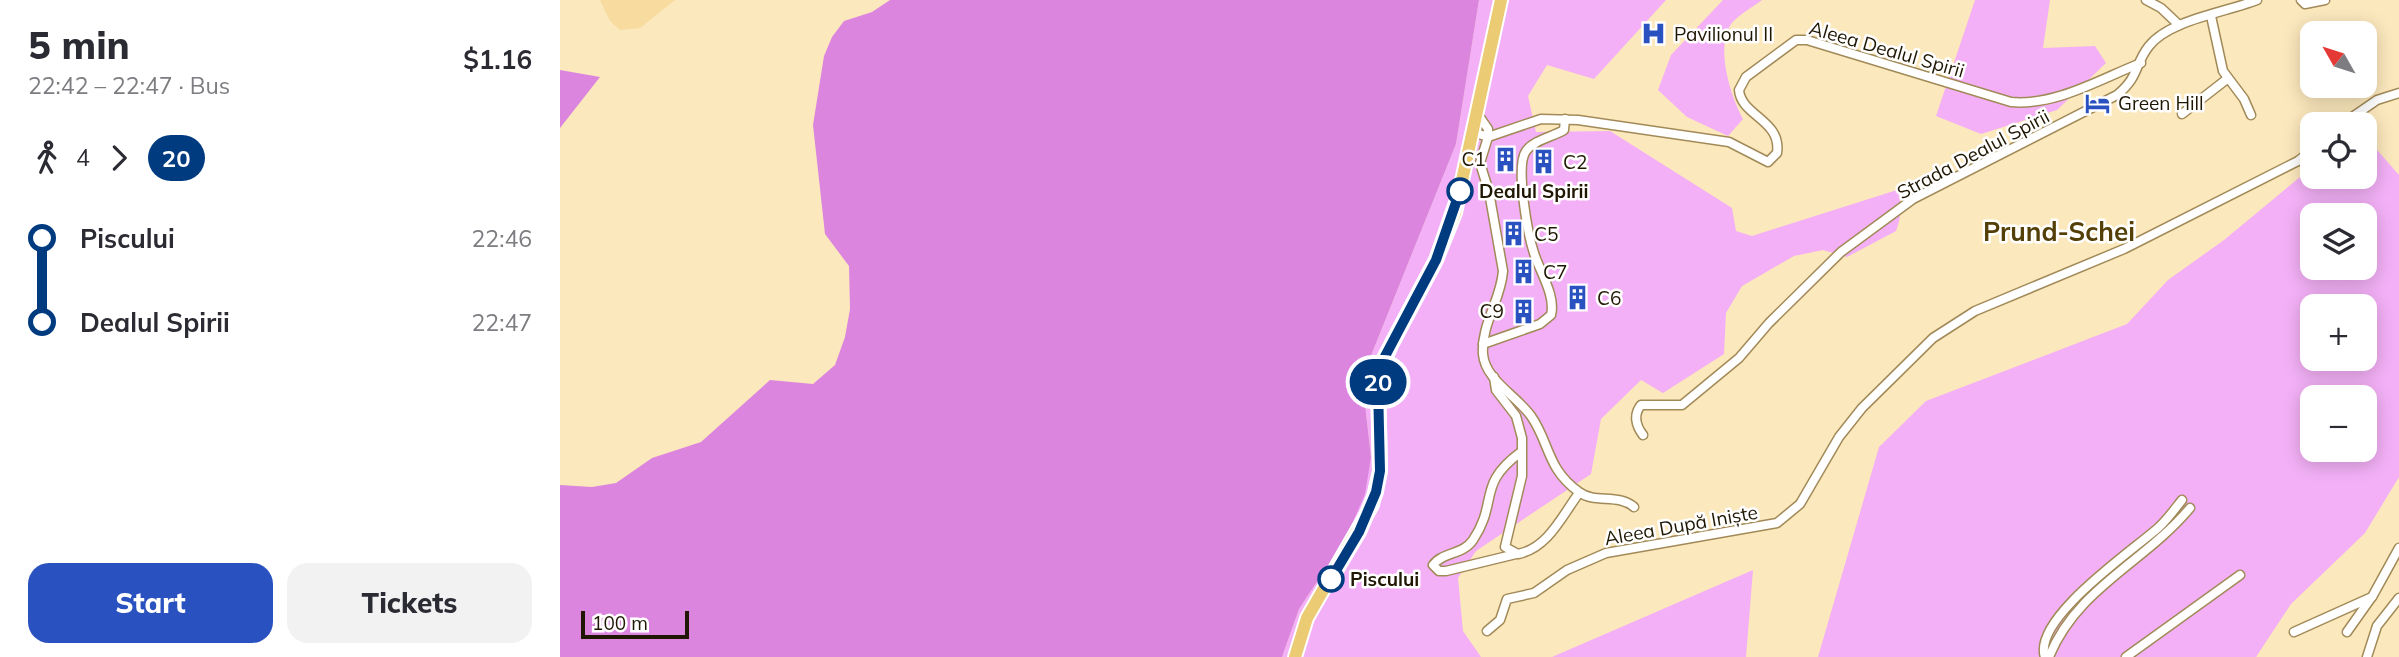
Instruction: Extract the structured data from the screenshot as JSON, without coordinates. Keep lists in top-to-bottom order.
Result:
{
  "streets": {
    "street": ["Aleea Dealul Spirii", "Strada Dealul Spirii", "Aleea După Iniște"]
  },
  "crossings": [
    ["Aleea Dealul Spirii", "Strada Dealul Spirii"]
  ],
  "districts": ["Prund-Schei"],
  "places": {
    "hospital": ["Pavilionul II"],
    "hotel": ["Green Hill"],
    "building": [
      "C1",
      "C2",
      "C5",
      "C7",
      "C6",
      "C9"
    ],
    "other": ["Dealul Spirii", "Piscului"]
  },
  "lines": ["bus line 20"],
  "scale_bar": "100 m",
  "north": "top left",
  "page": {
    "heading": ["5 min", "22:42 – 22:47 · Bus", "$1.16"],
    "on_map": "20",
    "map_buttons": ["+", "−"],
    "legs": ["4", "20"],
    "list": [
      {
        "name": "Piscului",
        "value": "22:46"
      },
      {
        "name": "Dealul Spirii",
        "value": "22:47"
      }
    ],
    "buttons": ["Start", "Tickets"],
    "scale": "100 m"
  }
}
